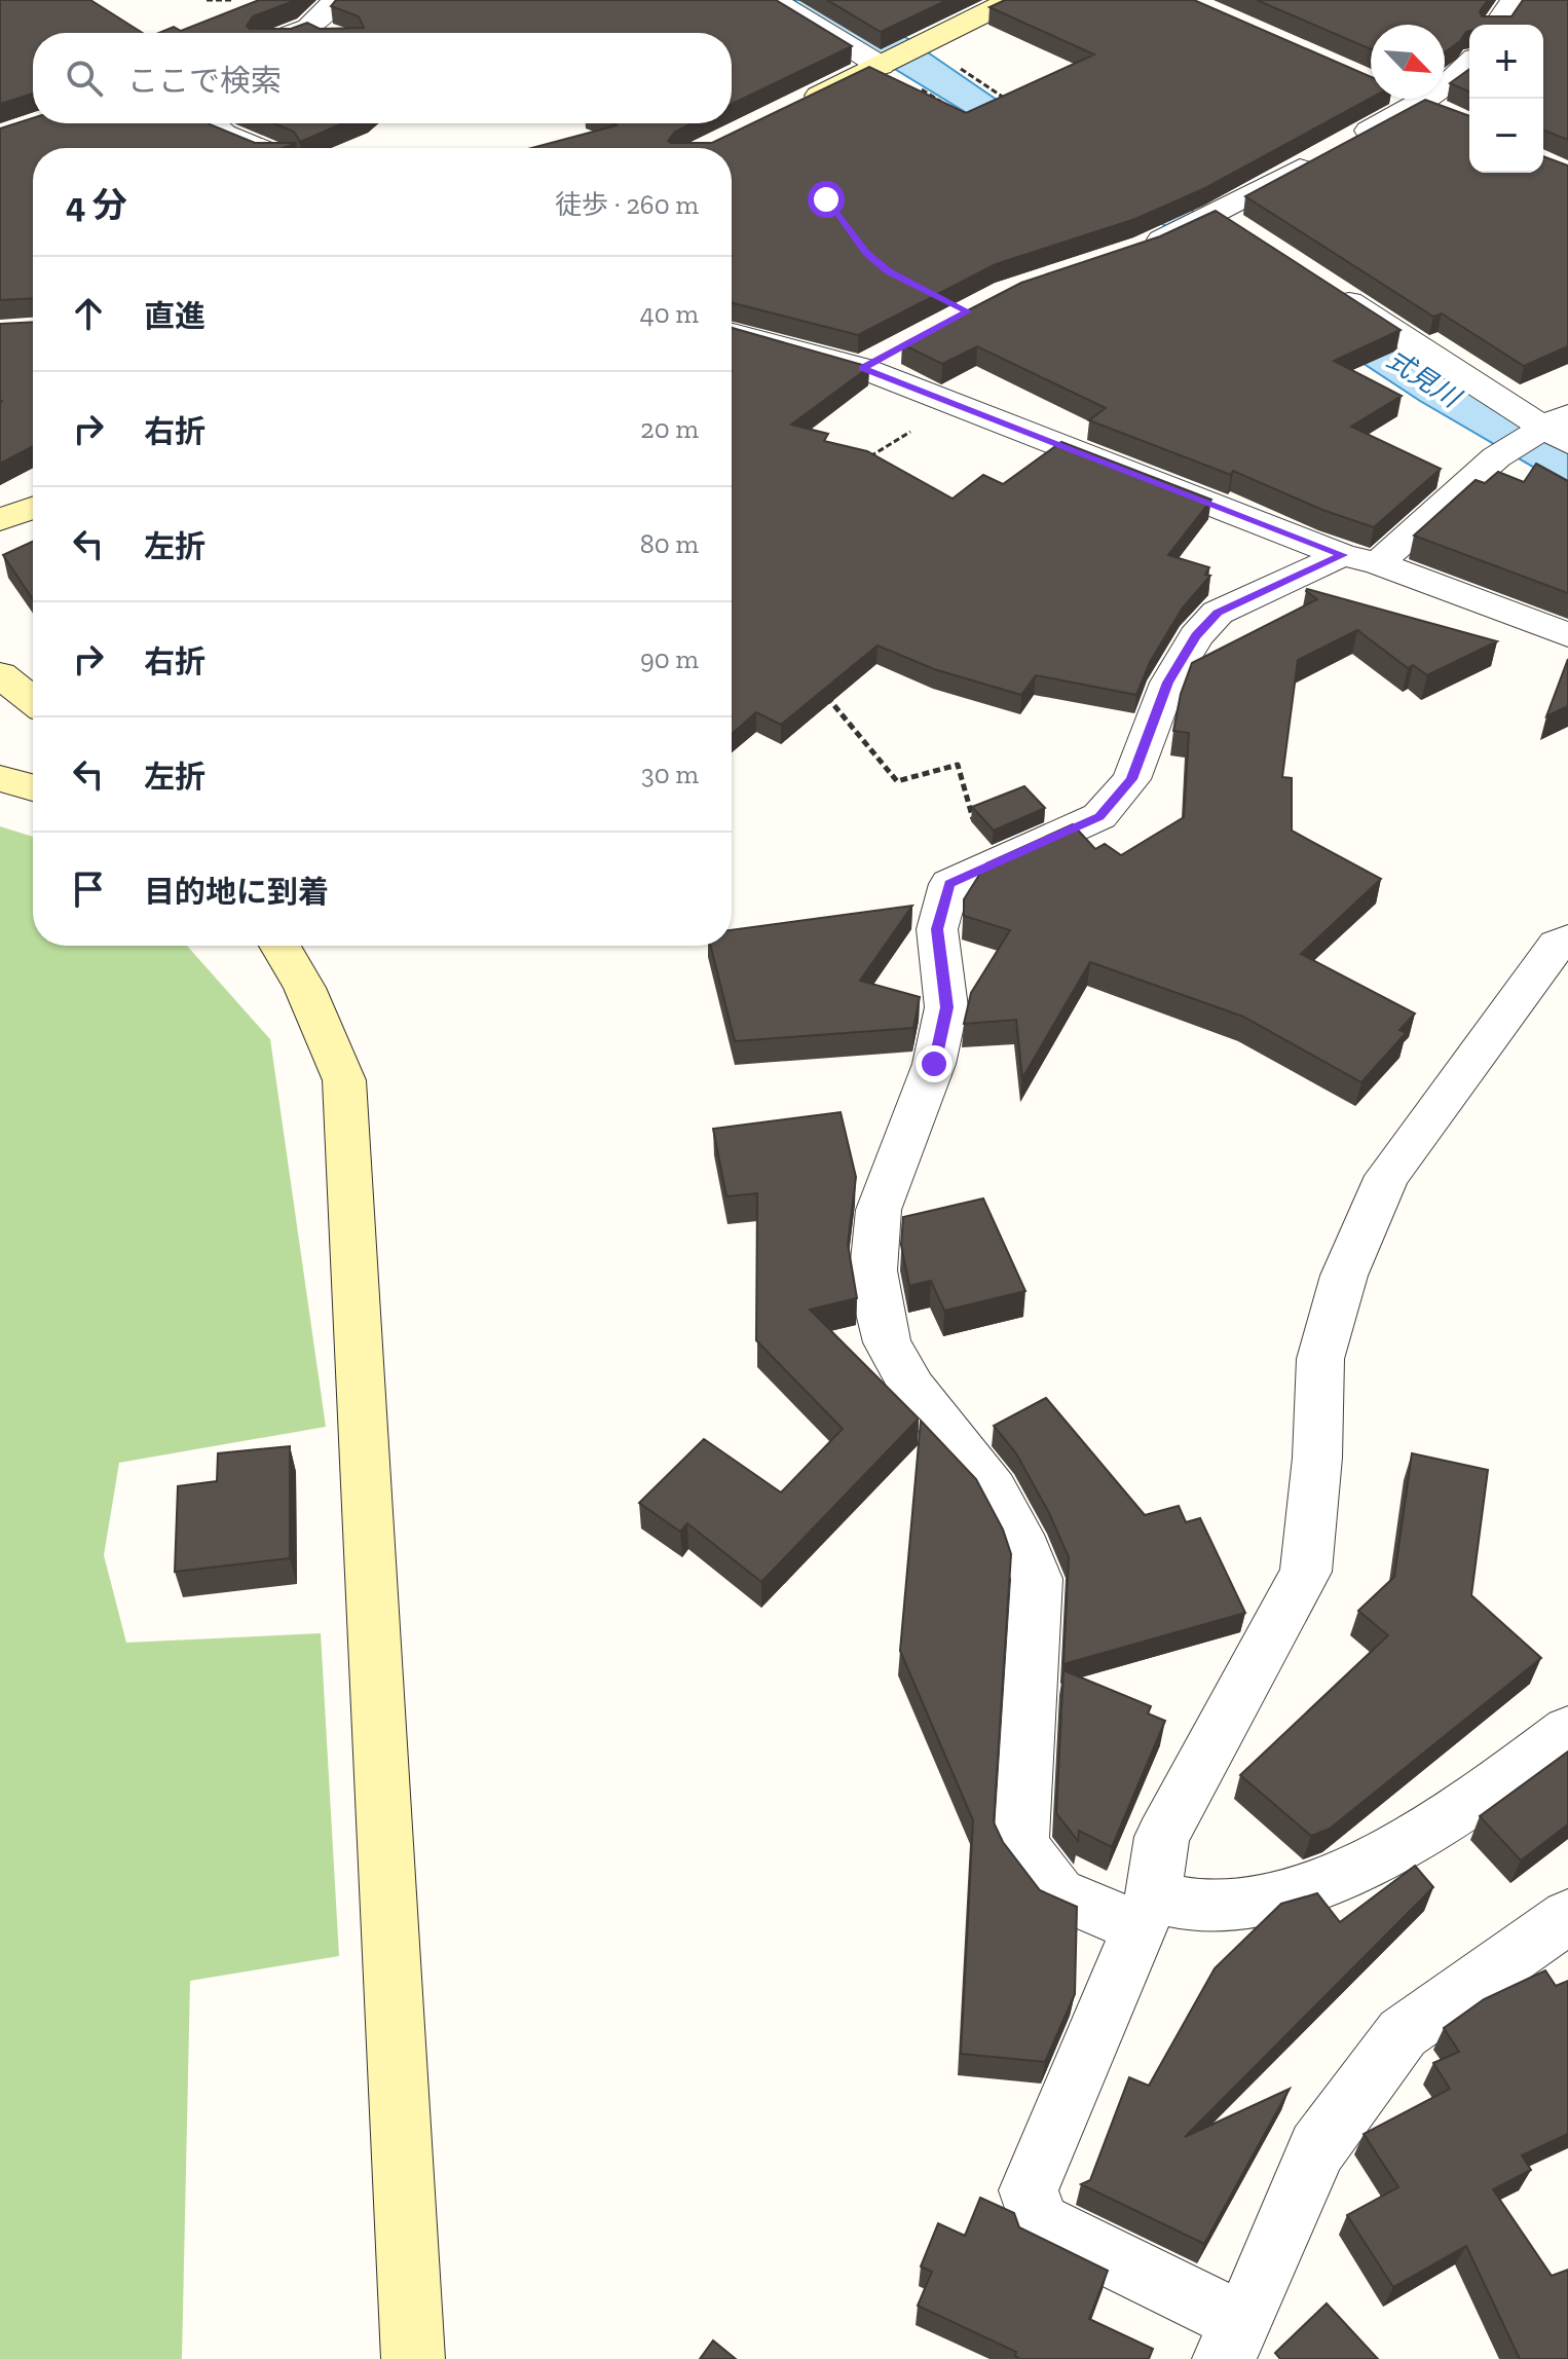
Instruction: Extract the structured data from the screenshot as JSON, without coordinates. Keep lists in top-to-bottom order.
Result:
{
  "water": ["式見川"],
  "north": "bottom right",
  "page": {
    "map_buttons": ["+", "−"],
    "search": "ここで検索",
    "heading": ["4 分", "徒歩 · 260 m"],
    "list": [
      ["直進", "40 m"],
      ["右折", "20 m"],
      ["左折", "80 m"],
      ["右折", "90 m"],
      ["左折", "30 m"],
      "目的地に到着"
    ]
  }
}
